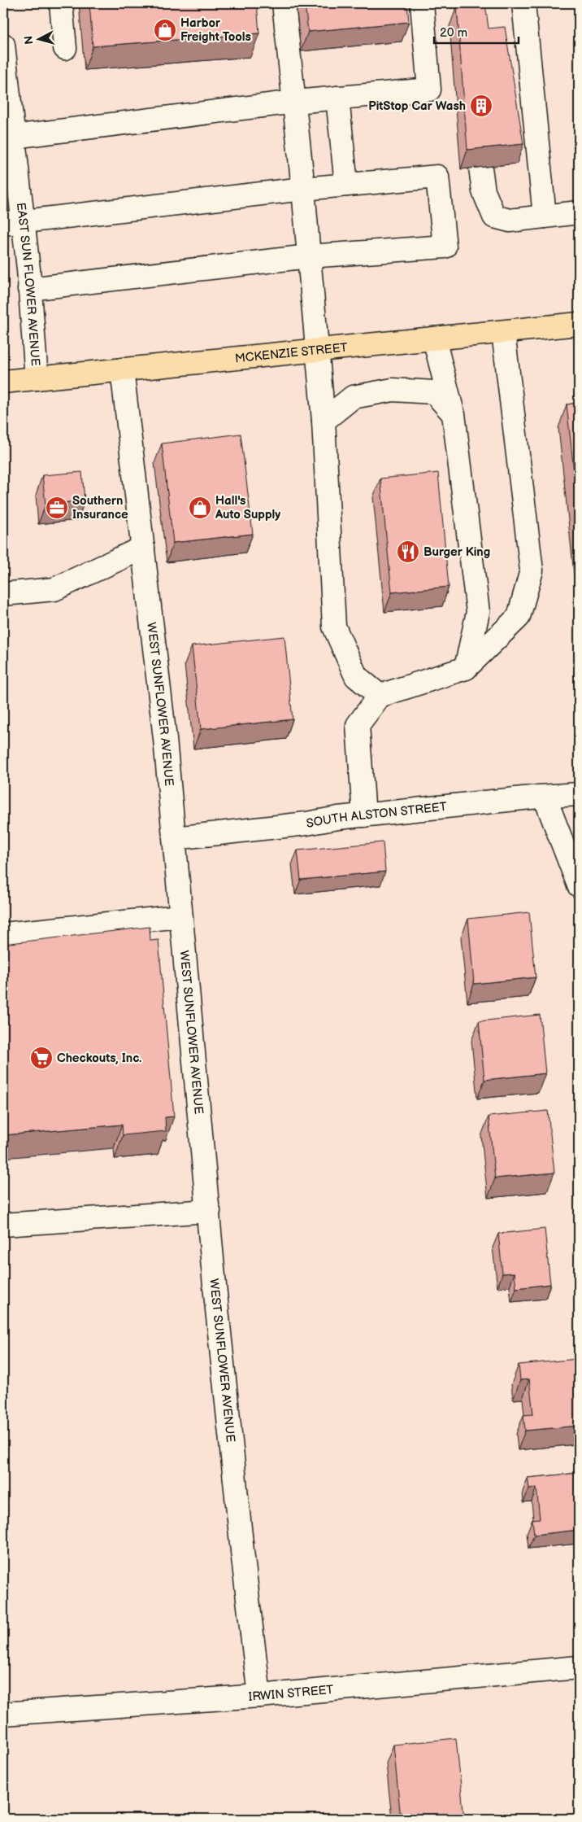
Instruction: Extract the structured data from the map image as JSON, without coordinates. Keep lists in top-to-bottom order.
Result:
{
  "streets": {
    "main road": ["MCKENZIE STREET"],
    "street": [
      "EAST SUN FLOWER AVENUE",
      "WEST SUNFLOWER AVENUE",
      "SOUTH ALSTON STREET",
      "IRWIN STREET"
    ]
  },
  "crossings": [
    ["EAST SUN FLOWER AVENUE", "MCKENZIE STREET"],
    ["MCKENZIE STREET", "WEST SUNFLOWER AVENUE"],
    ["WEST SUNFLOWER AVENUE", "SOUTH ALSTON STREET"],
    ["WEST SUNFLOWER AVENUE", "IRWIN STREET"]
  ],
  "places": {
    "shop": ["Harbor Freight Tools", "Hall's Auto Supply"],
    "building": ["PitStop Car Wash"],
    "office": ["Southern Insurance"],
    "restaurant": ["Burger King"],
    "supermarket": ["Checkouts, Inc."]
  },
  "scale_bar": "20 m",
  "north": "left"
}
